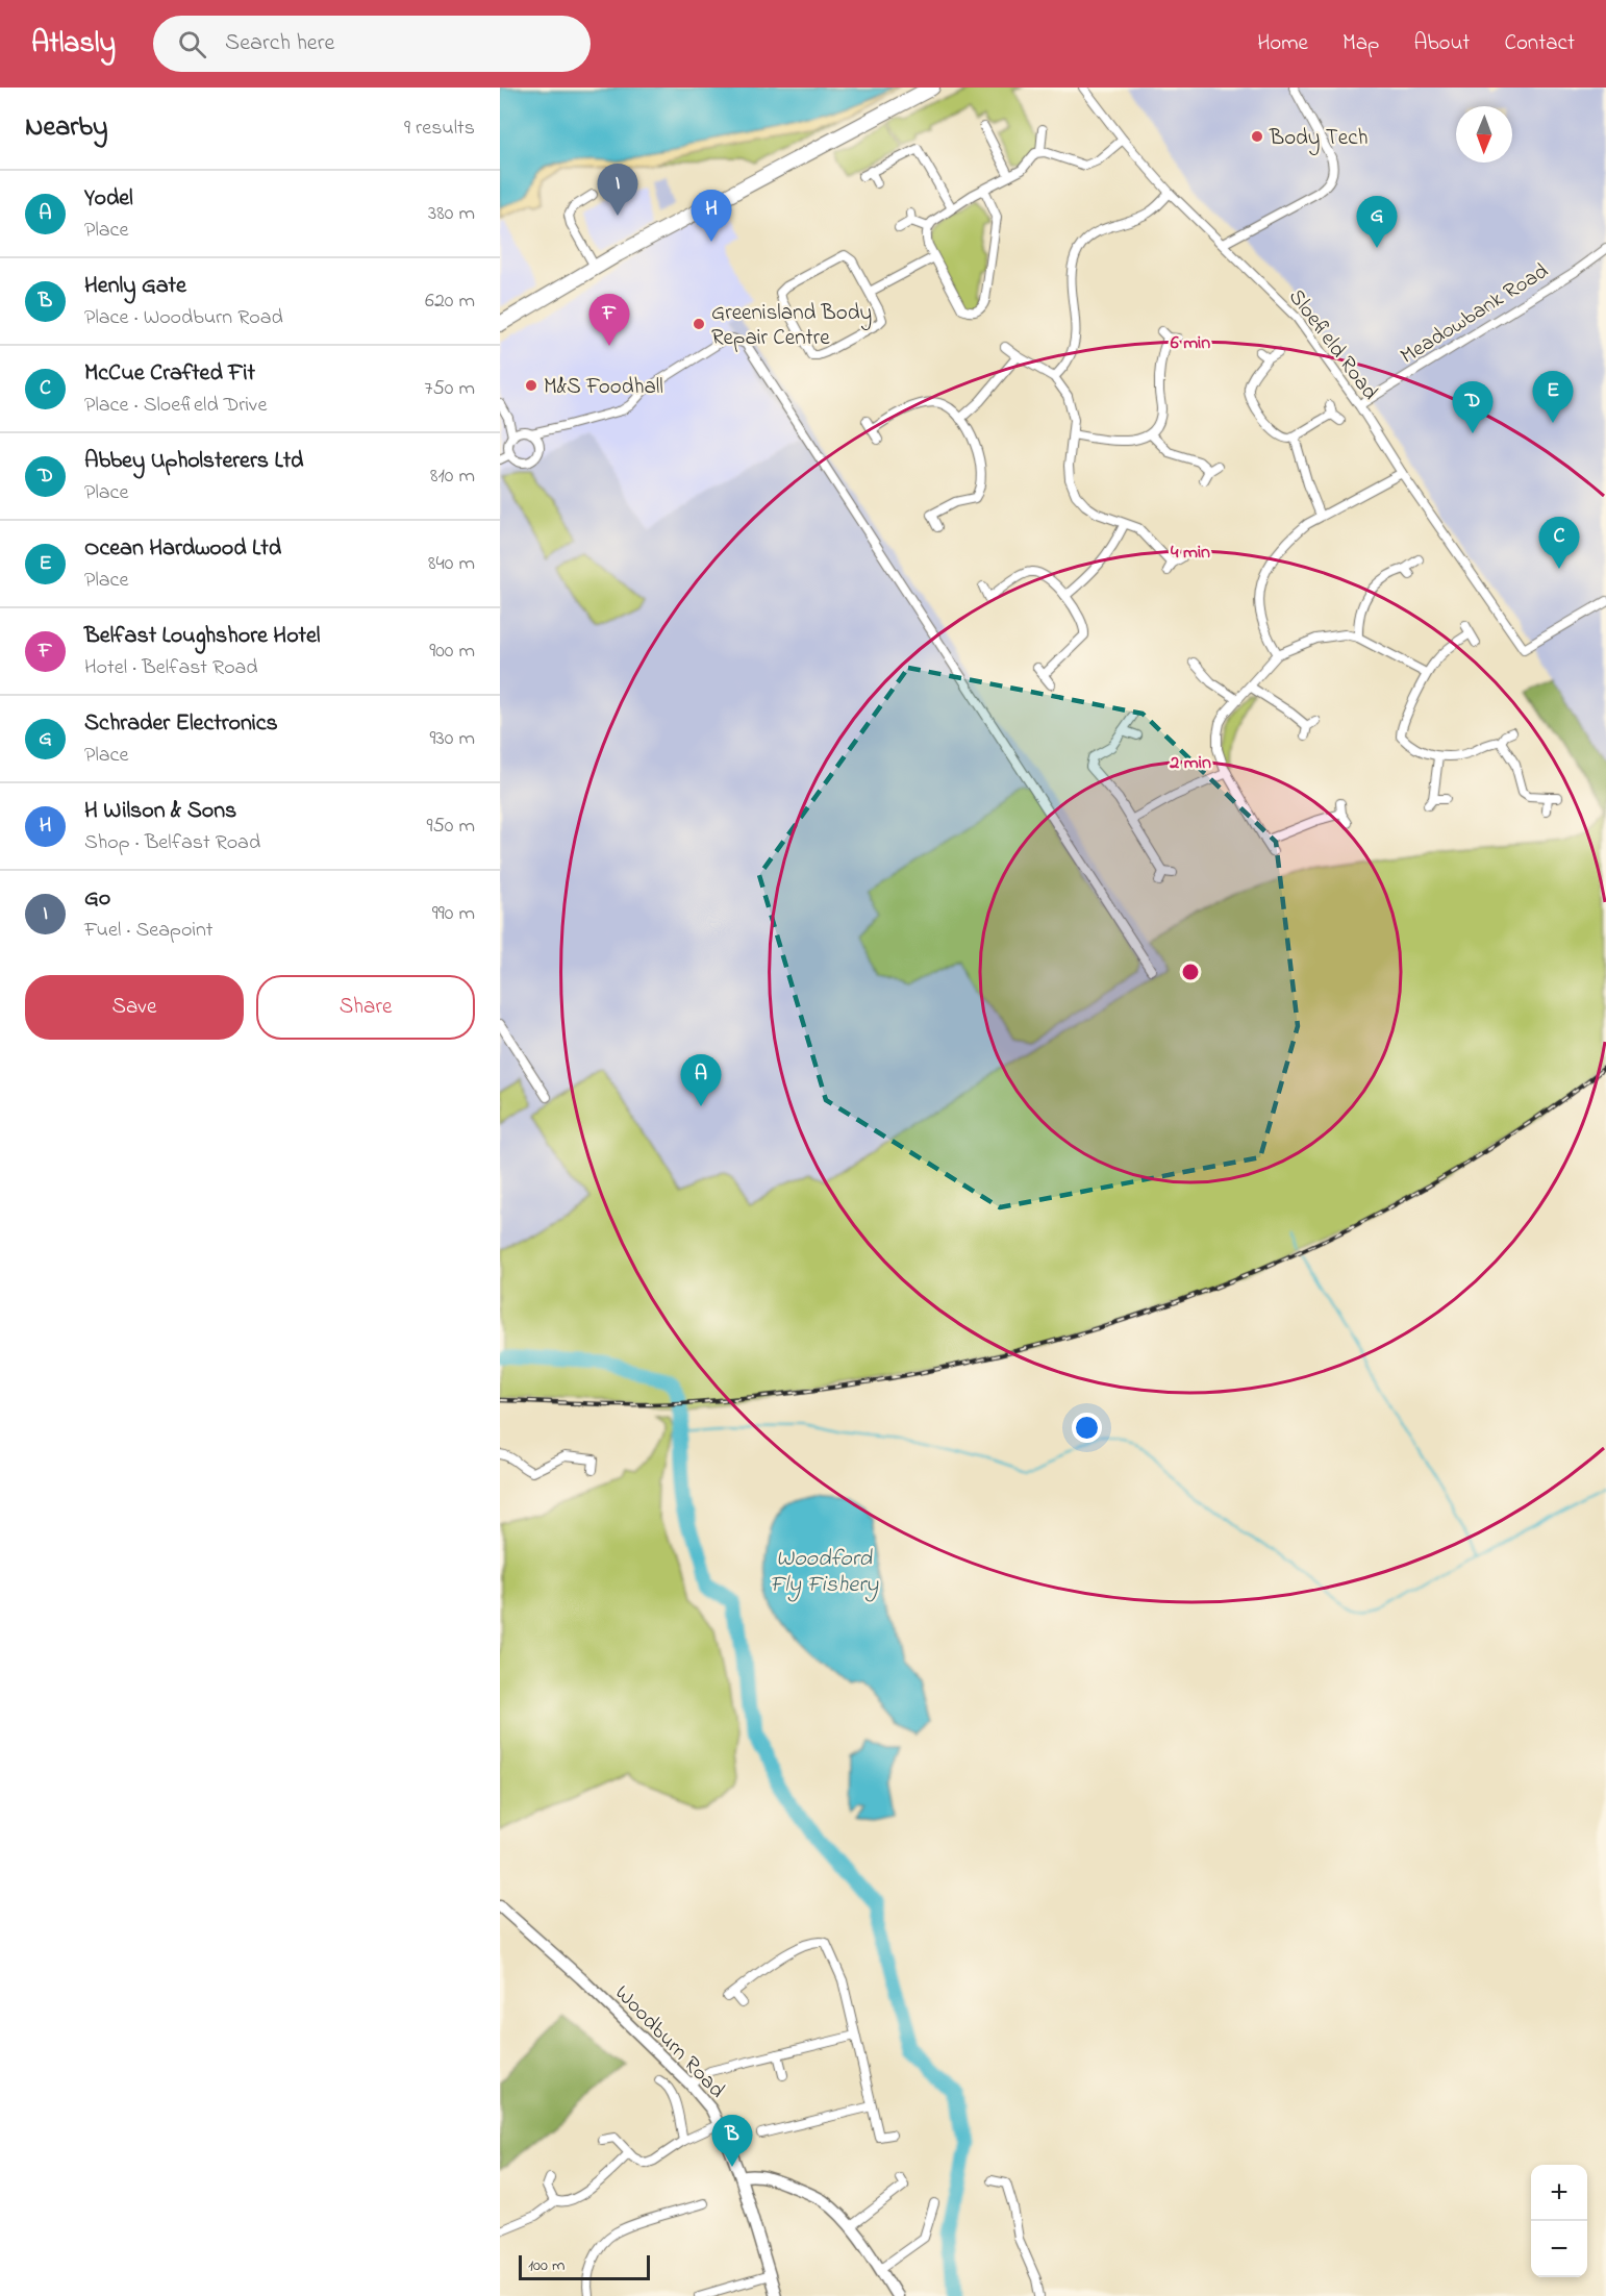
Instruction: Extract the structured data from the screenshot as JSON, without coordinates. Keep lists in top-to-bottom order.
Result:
{
  "streets": {
    "street": ["Meadowbank Road", "Sloefield Road", "Woodburn Road"]
  },
  "crossings": [
    ["Meadowbank Road", "Sloefield Road"]
  ],
  "water": ["Woodford Fly Fishery"],
  "places": ["Body Tech", "Greenisland Body Repair Centre", "M&S Foodhall"],
  "scale_bar": "100 m",
  "north": "bottom",
  "page": {
    "header": "Atlasly",
    "search": "Search here",
    "nav": [
      "Home",
      "Map",
      "About",
      "Contact"
    ],
    "heading": ["Nearby", "9 results"],
    "pins": [
      "I",
      "H",
      "G",
      "F",
      "E",
      "D",
      "C",
      "A",
      "B"
    ],
    "list": [
      {
        "mark": "A",
        "name": "Yodel",
        "note": "Place",
        "value": "380 m"
      },
      {
        "mark": "B",
        "name": "Henly Gate",
        "note": "Place · Woodburn Road",
        "value": "620 m"
      },
      {
        "mark": "C",
        "name": "McCue Crafted Fit",
        "note": "Place · Sloefield Drive",
        "value": "750 m"
      },
      {
        "mark": "D",
        "name": "Abbey Upholsterers Ltd",
        "note": "Place",
        "value": "810 m"
      },
      {
        "mark": "E",
        "name": "Ocean Hardwood Ltd",
        "note": "Place",
        "value": "840 m"
      },
      {
        "mark": "F",
        "name": "Belfast Loughshore Hotel",
        "note": "Hotel · Belfast Road",
        "value": "900 m"
      },
      {
        "mark": "G",
        "name": "Schrader Electronics",
        "note": "Place",
        "value": "930 m"
      },
      {
        "mark": "H",
        "name": "H Wilson & Sons",
        "note": "Shop · Belfast Road",
        "value": "950 m"
      },
      {
        "mark": "I",
        "name": "Go",
        "note": "Fuel · Seapoint",
        "value": "990 m"
      }
    ],
    "buttons": ["Save", "Share"],
    "map_buttons": ["+", "−"],
    "scale": "100 m"
  },
  "rings": ["6 min", "4 min", "2 min"]
}
